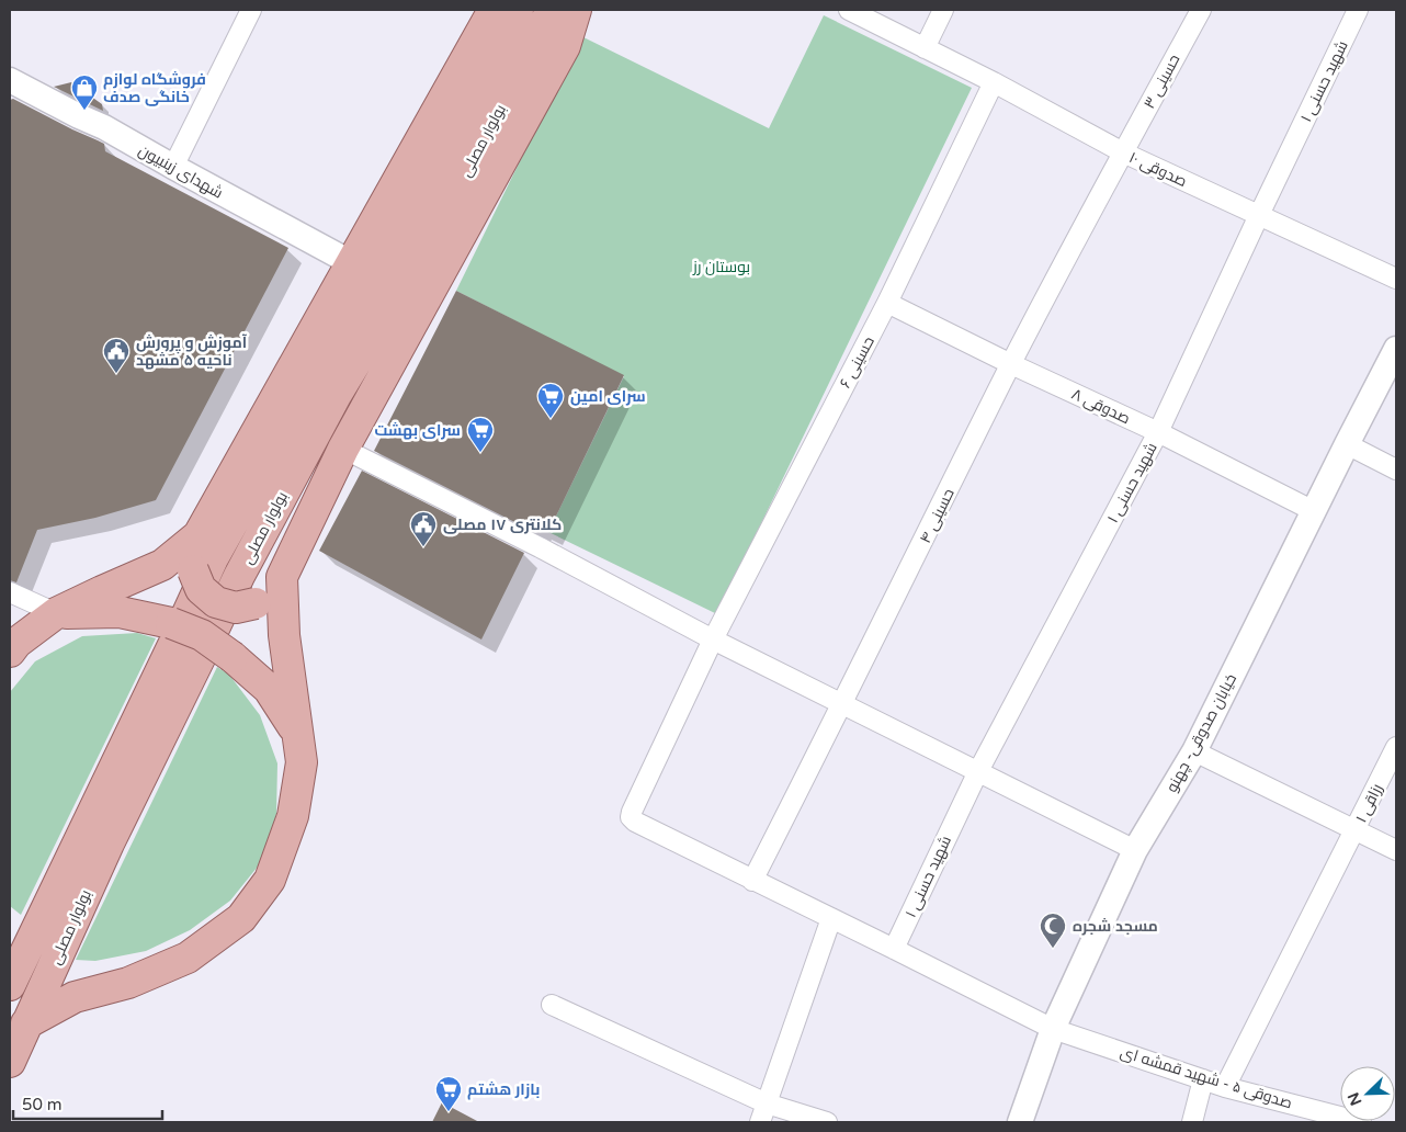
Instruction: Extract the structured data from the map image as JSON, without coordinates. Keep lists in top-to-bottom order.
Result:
{
  "streets": {
    "main road": ["بولوار مصلی"],
    "street": [
      "حسینی ۳",
      "شهید حسنی ۱",
      "صدوقی ۱۰",
      "شهدای زینبیون",
      "حسینی ۶",
      "صدوقی ۸",
      "حسینی ۴",
      "خیابان صدوقی- چهنو",
      "رزاقی ۱",
      "صدوقی ۵ - شهید قمشه ای"
    ]
  },
  "crossings": [
    ["حسینی ۳", "صدوقی ۱۰"],
    ["حسینی ۳", "حسینی ۴"],
    ["شهید حسنی ۱", "صدوقی ۱۰"],
    ["شهید حسنی ۱", "صدوقی ۸"],
    ["شهید حسنی ۱", "صدوقی ۵ - شهید قمشه ای"],
    ["صدوقی ۱۰", "حسینی ۶"],
    ["صدوقی ۱۰", "حسینی ۴"],
    ["حسینی ۶", "صدوقی ۸"],
    ["حسینی ۶", "حسینی ۴"],
    ["حسینی ۶", "صدوقی ۵ - شهید قمشه ای"],
    ["صدوقی ۸", "حسینی ۴"],
    ["صدوقی ۸", "خیابان صدوقی- چهنو"],
    ["حسینی ۴", "صدوقی ۵ - شهید قمشه ای"],
    ["خیابان صدوقی- چهنو", "صدوقی ۵ - شهید قمشه ای"],
    ["رزاقی ۱", "صدوقی ۵ - شهید قمشه ای"]
  ],
  "parks": ["بوستان رز"],
  "places": {
    "shop": ["فروشگاه لوازم خانگی صدف"],
    "public building": ["آموزش و پرورش ناحیه ۵ مشهد", "کلانتری ۱۷ مصلی"],
    "supermarket": ["سرای امین", "سرای بهشت", "بازار هشتم"],
    "mosque": ["مسجد شجره"]
  },
  "scale_bar": "50 m",
  "north": "bottom left"
}
